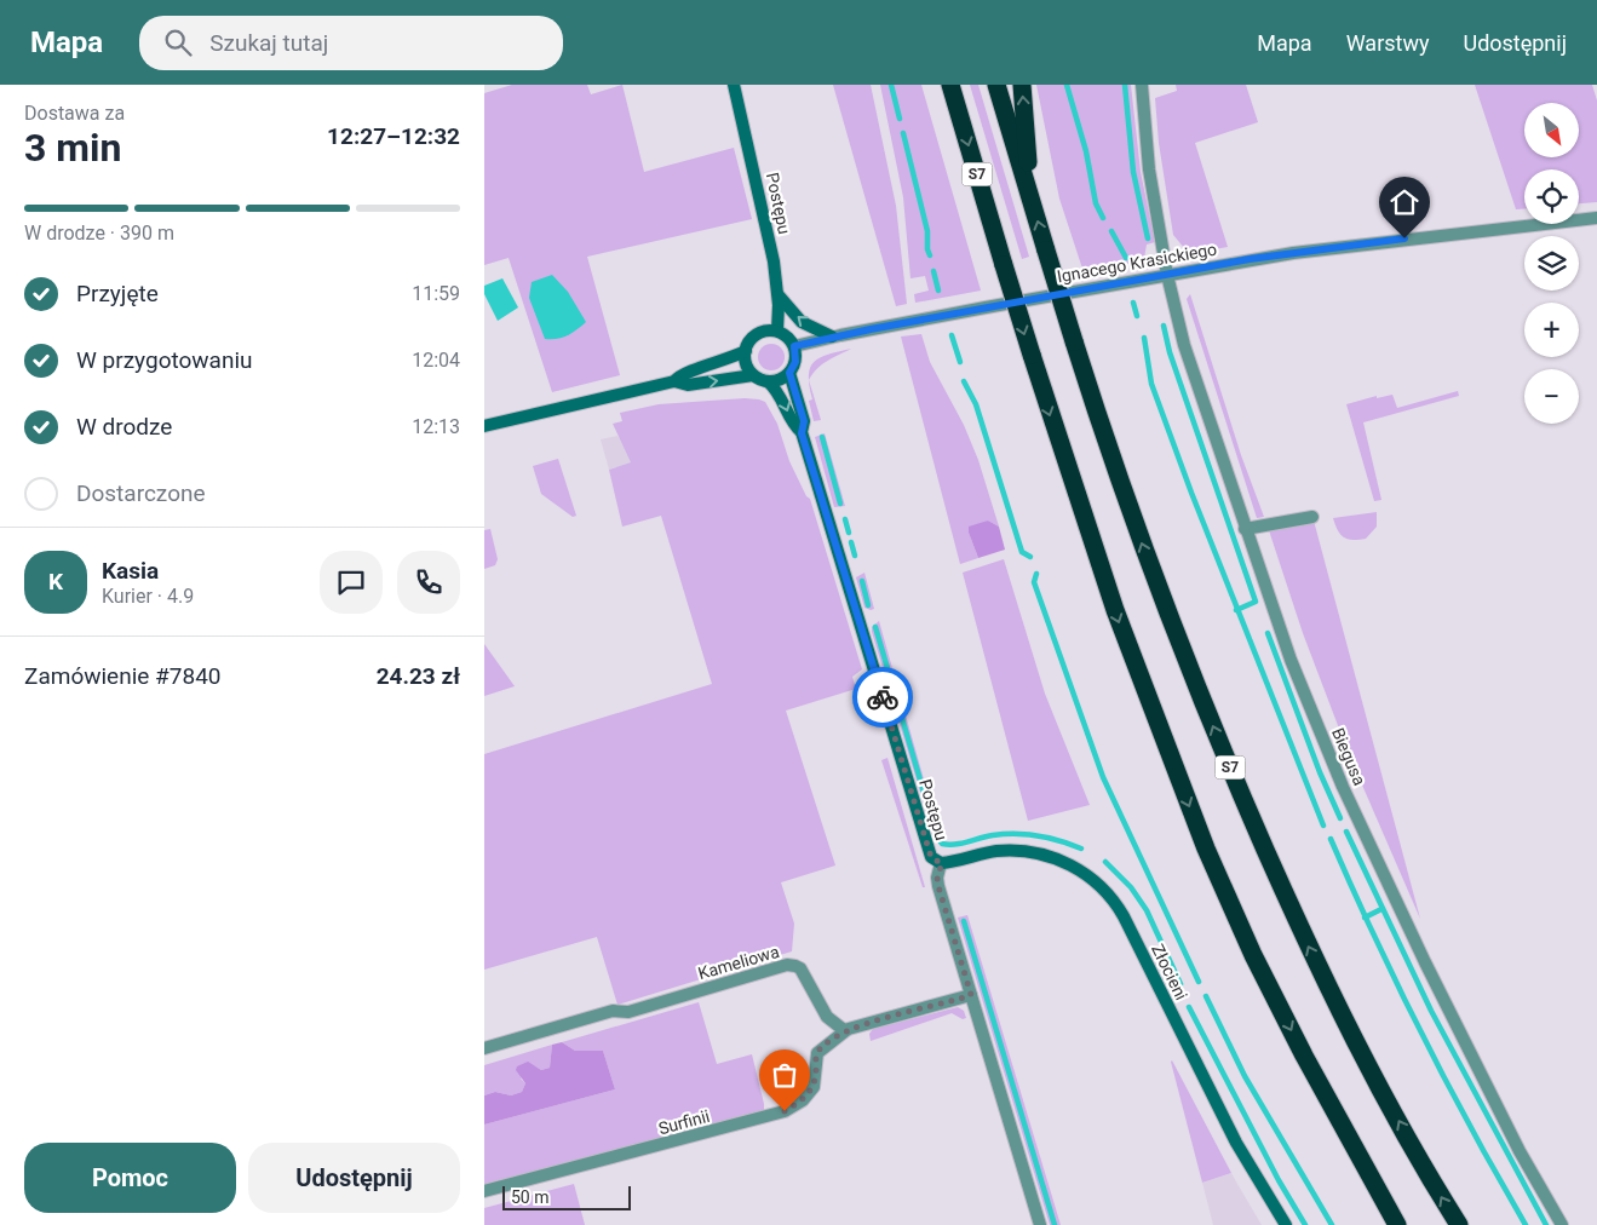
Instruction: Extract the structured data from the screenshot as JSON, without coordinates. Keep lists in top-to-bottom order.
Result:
{
  "streets": {
    "highway": ["S7"],
    "street": [
      "Postępu",
      "Ignacego Krasickiego",
      "Biegusa",
      "Kameliowa",
      "Złocieni",
      "Surfinii"
    ]
  },
  "crossings": [
    ["Postępu", "Ignacego Krasickiego"],
    ["Postępu", "Złocieni"],
    ["Ignacego Krasickiego", "Biegusa"],
    ["Kameliowa", "Surfinii"]
  ],
  "scale_bar": "50 m",
  "north": "bottom right",
  "page": {
    "header": "Mapa",
    "search": "Szukaj tutaj",
    "nav": ["Mapa", "Warstwy", "Udostępnij"],
    "heading": ["3 min", "Dostawa za", "12:27–12:32"],
    "panel": [
      "Kasia",
      "Kurier · 4.9",
      "Zamówienie #7840",
      "24.23 zł"
    ],
    "map_buttons": ["+", "−"],
    "bar": "W drodze · 390 m",
    "list": [
      ["Przyjęte", "11:59"],
      ["W przygotowaniu", "12:04"],
      ["W drodze", "12:13"],
      "Dostarczone"
    ],
    "round": "K",
    "buttons": ["Pomoc", "Udostępnij"],
    "scale": "50 m"
  }
}
